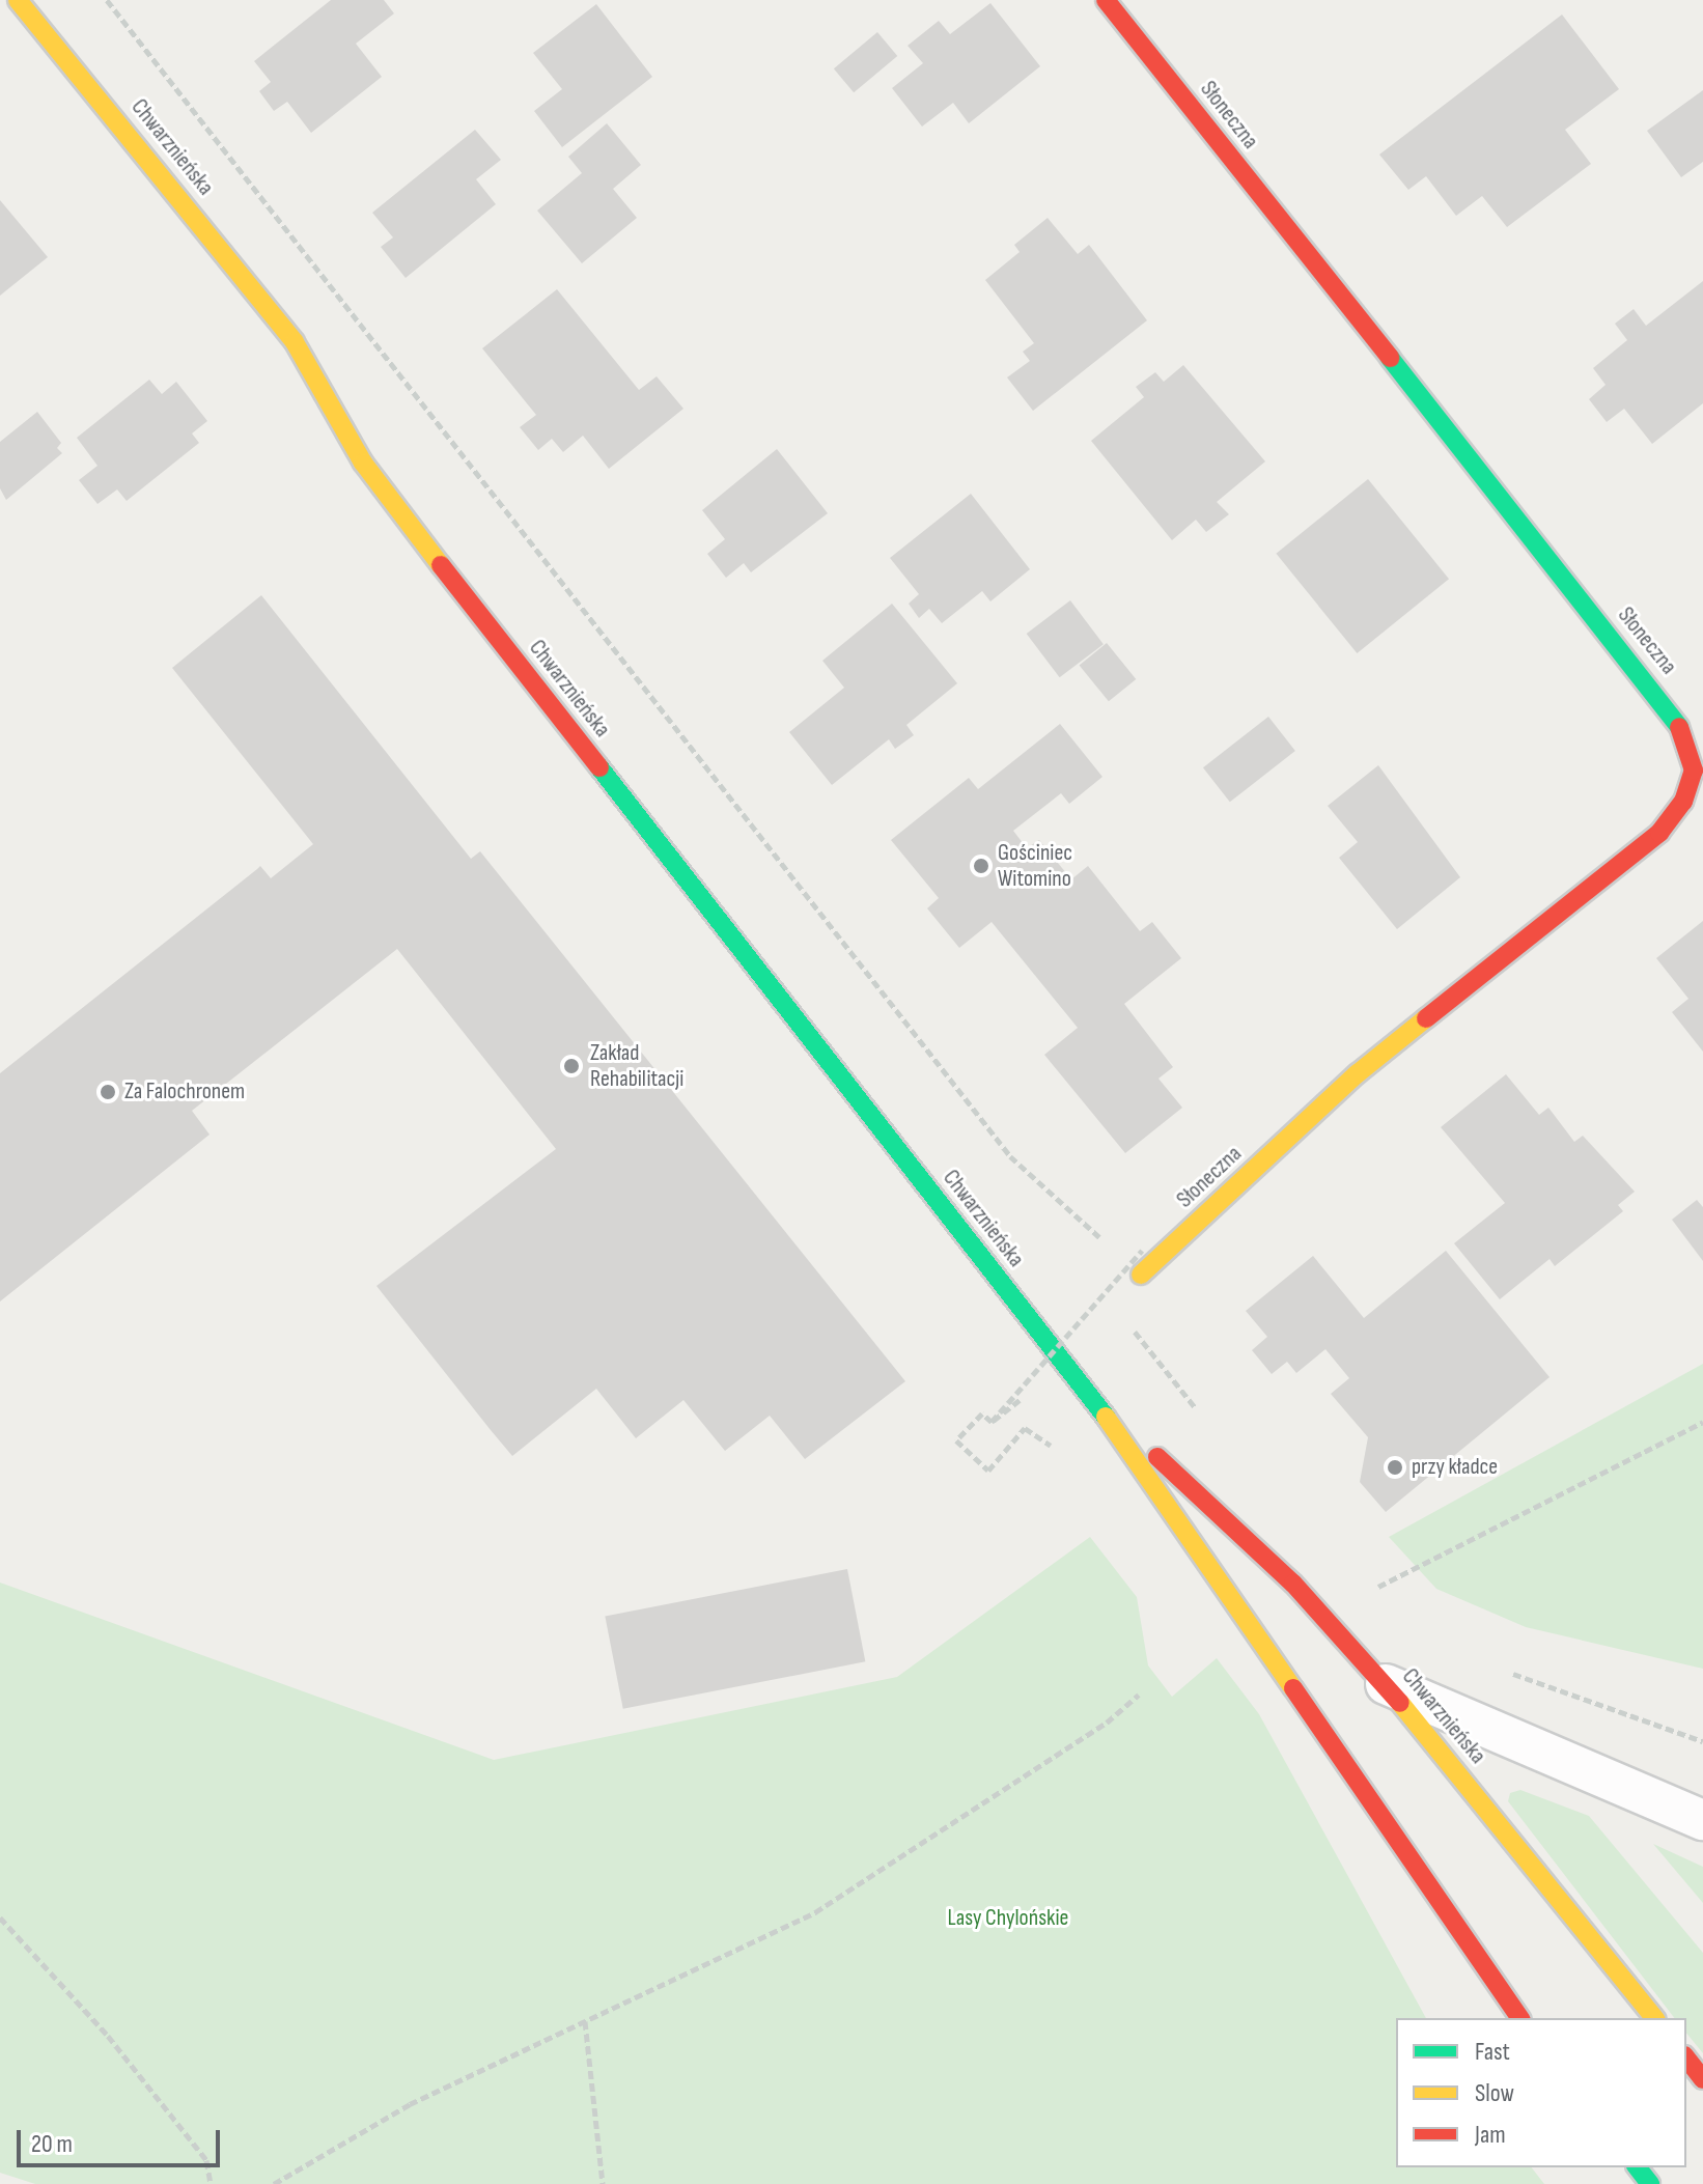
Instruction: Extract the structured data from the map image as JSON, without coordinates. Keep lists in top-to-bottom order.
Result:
{
  "streets": {
    "main road": ["Słoneczna", "Chwarznieńska"]
  },
  "parks": ["Lasy Chylońskie"],
  "places": [
    "Gościniec Witomino",
    "Zakład Rehabilitacji",
    "Za Falochronem",
    "przy kładce"
  ],
  "legend": ["Fast", "Slow", "Jam"],
  "scale_bar": "20 m"
}
